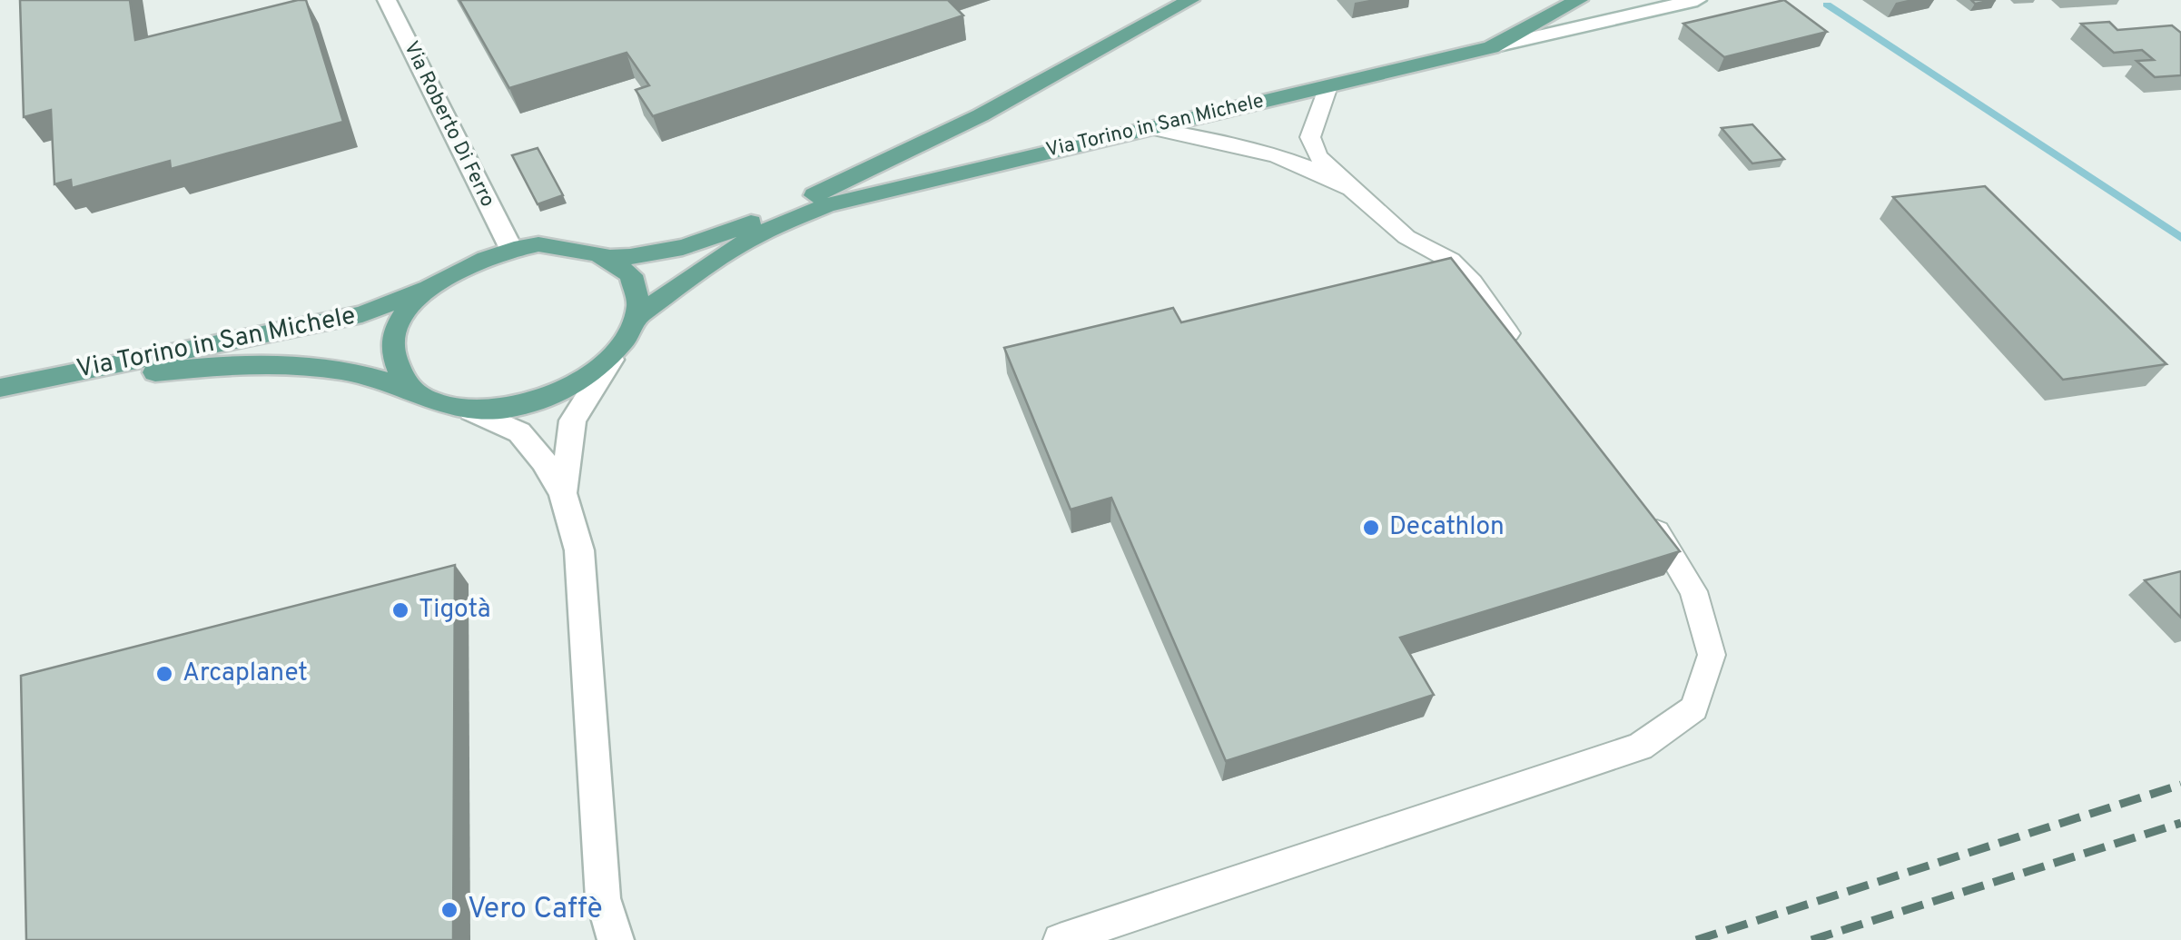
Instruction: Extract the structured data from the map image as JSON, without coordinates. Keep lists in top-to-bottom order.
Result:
{
  "streets": {
    "main road": ["Via Torino in San Michele"],
    "street": ["Via Roberto Di Ferro"]
  },
  "crossings": [
    ["Via Roberto Di Ferro", "Via Torino in San Michele"]
  ],
  "places": [
    "Decathlon",
    "Tigotà",
    "Arcaplanet",
    "Vero Caffè"
  ]
}
